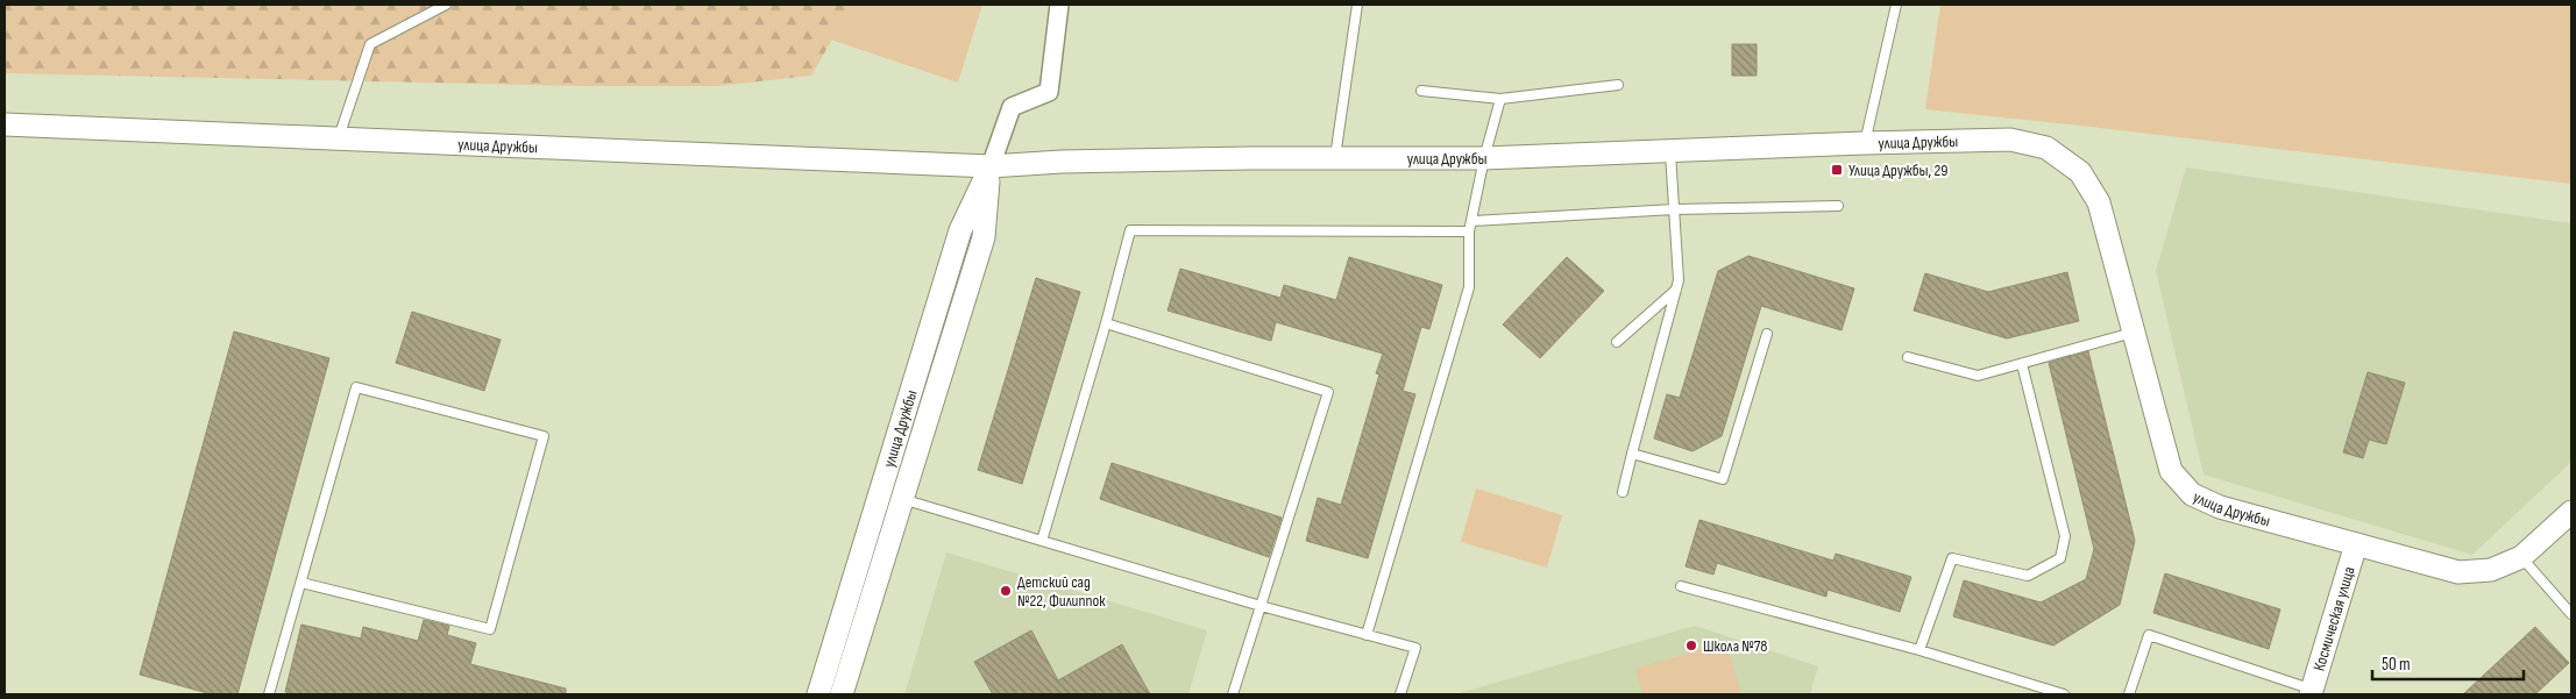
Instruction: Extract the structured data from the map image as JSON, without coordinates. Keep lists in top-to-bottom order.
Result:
{
  "streets": {
    "street": ["улица Дружбы", "Космическая улица"]
  },
  "crossings": [
    ["улица Дружбы", "Космическая улица"]
  ],
  "places": {
    "transit": ["Улица Дружбы, 29"],
    "other": ["Детский сад №22, Филиппок", "Школа №78"]
  },
  "scale_bar": "50 m"
}
